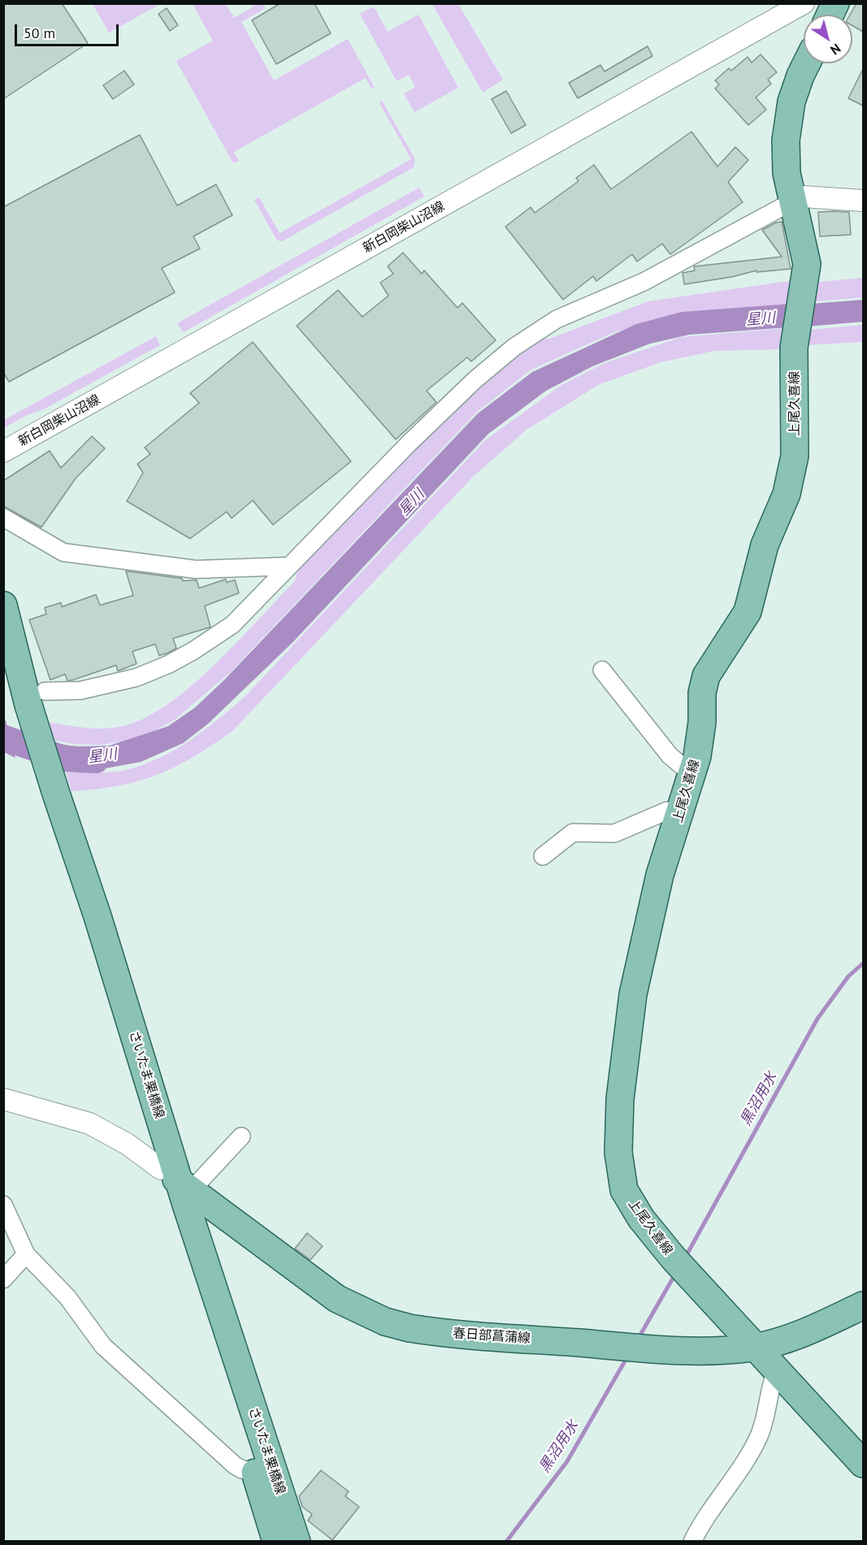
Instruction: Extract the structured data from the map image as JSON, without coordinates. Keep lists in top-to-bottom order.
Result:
{
  "streets": {
    "main road": ["上尾久喜線", "さいたま栗橋線", "春日部菖蒲線"],
    "street": ["新白岡柴山沼線"]
  },
  "crossings": [
    ["上尾久喜線", "春日部菖蒲線"],
    ["さいたま栗橋線", "春日部菖蒲線"]
  ],
  "water": ["星川", "黒沼用水"],
  "scale_bar": "50 m",
  "north": "bottom right"
}
